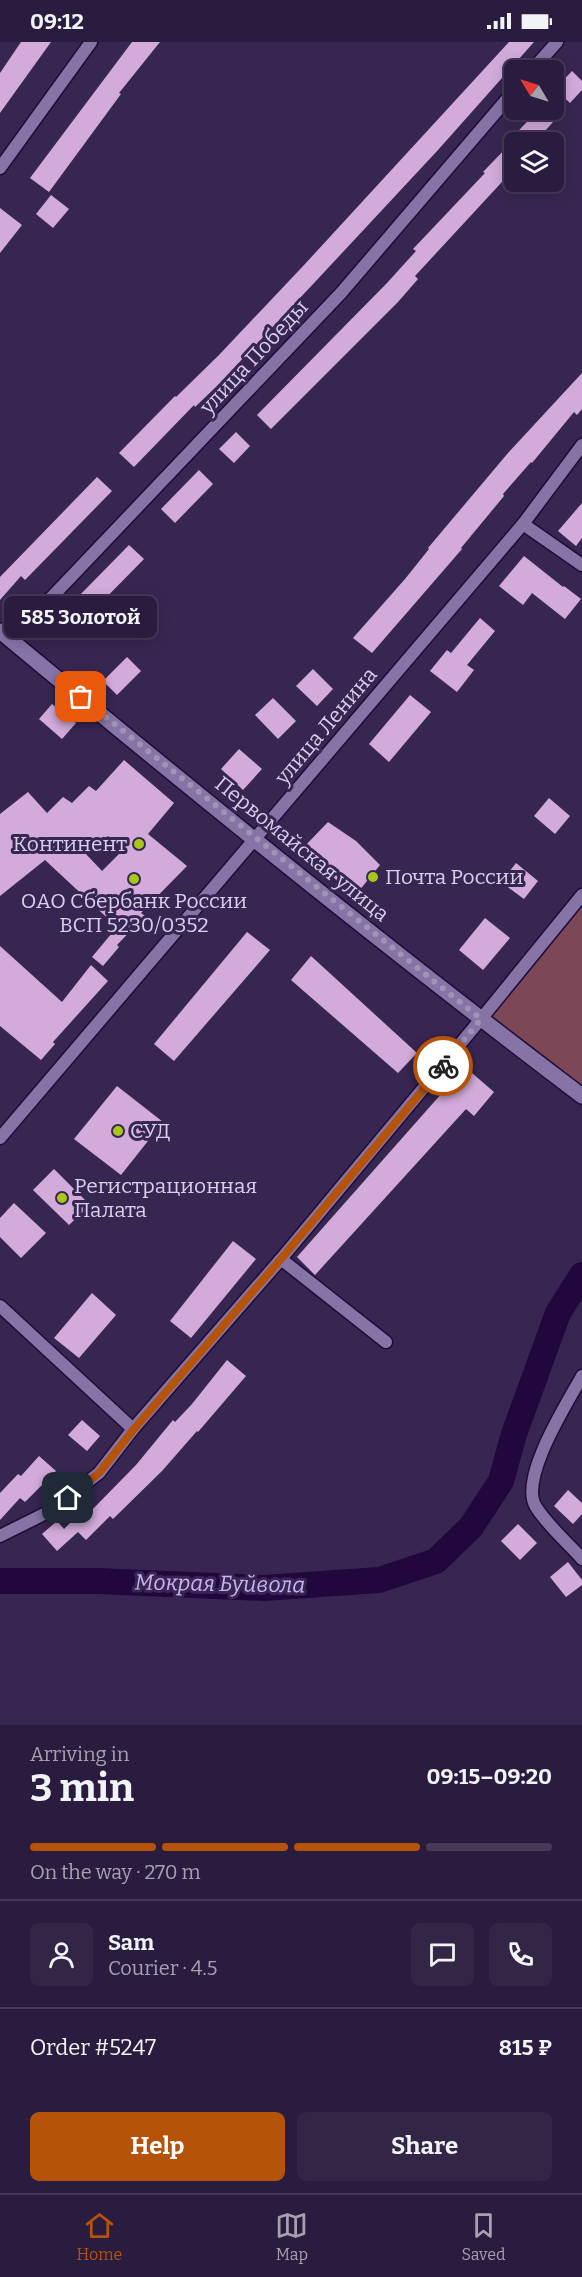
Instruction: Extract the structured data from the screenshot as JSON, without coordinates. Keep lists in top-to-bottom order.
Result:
{
  "streets": {
    "main road": ["Первомайская улица"],
    "street": ["улица Победы", "улица Ленина"]
  },
  "crossings": [
    ["улица Победы", "Первомайская улица"],
    ["улица Ленина", "Первомайская улица"]
  ],
  "water": ["Мокрая Буйвола"],
  "places": [
    "585 Золотой",
    "Континент",
    "Почта России",
    "ОАО Сбербанк России ВСП 5230/0352",
    "СУД",
    "Регистрационная Палата"
  ],
  "north": "top left",
  "page": {
    "status": "09:12",
    "bubble": "585 Золотой",
    "heading": ["3 min", "Arriving in", "09:15–09:20"],
    "panel": [
      "Sam",
      "Courier · 4.5",
      "Order #5247",
      "815 ₽"
    ],
    "bar": "On the way · 270 m",
    "buttons": ["Help", "Share"],
    "tabs": ["Home", "Map", "Saved"]
  }
}
